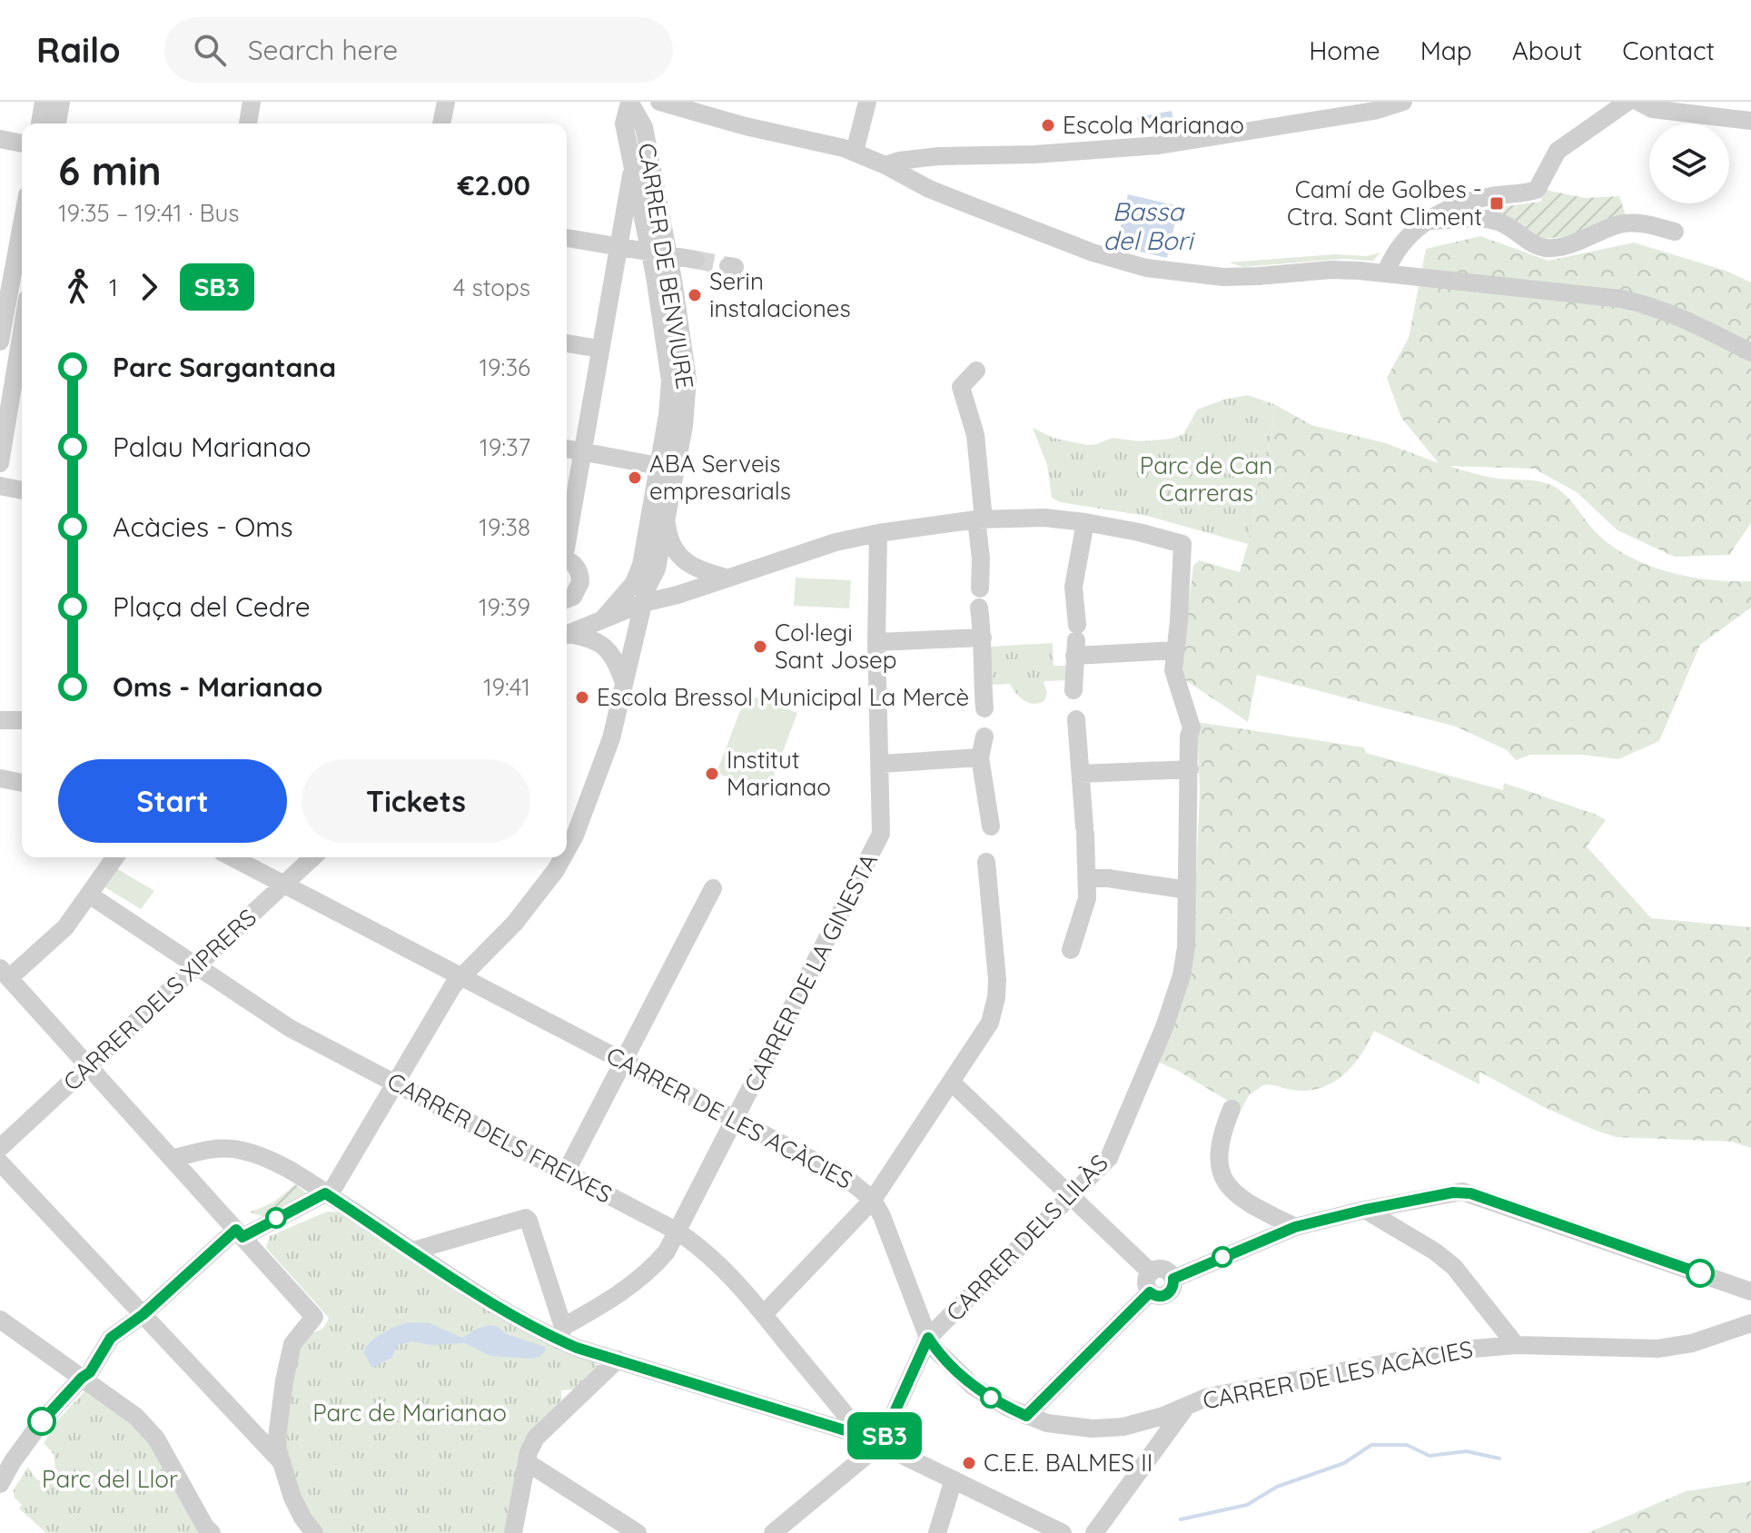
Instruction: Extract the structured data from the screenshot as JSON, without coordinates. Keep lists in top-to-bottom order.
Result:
{
  "streets": {
    "street": [
      "CARRER DE BENVIURE",
      "CARRER DE LA GINESTA",
      "CARRER DELS XIPRERS",
      "CARRER DE LES ACÀCIES",
      "CARRER DELS FREIXES",
      "CARRER DELS LILÀS"
    ]
  },
  "crossings": [
    ["CARRER DE LA GINESTA", "CARRER DE LES ACÀCIES"],
    ["CARRER DE LA GINESTA", "CARRER DELS FREIXES"],
    ["CARRER DELS XIPRERS", "CARRER DE LES ACÀCIES"],
    ["CARRER DELS XIPRERS", "CARRER DELS FREIXES"],
    ["CARRER DE LES ACÀCIES", "CARRER DELS LILÀS"]
  ],
  "water": ["Bassa del Bori"],
  "parks": ["Parc de Can Carreras", "Parc de Marianao", "Parc del Llor"],
  "places": {
    "other": [
      "Escola Marianao",
      "Serin instalaciones",
      "ABA Serveis empresarials",
      "Col·legi Sant Josep",
      "Escola Bressol Municipal La Mercè",
      "Institut Marianao",
      "C.E.E. BALMES II"
    ],
    "transit": ["Camí de Golbes - Ctra. Sant Climent"]
  },
  "lines": ["bus line SB3"],
  "page": {
    "header": "Railo",
    "search": "Search here",
    "nav": [
      "Home",
      "Map",
      "About",
      "Contact"
    ],
    "on_map": "SB3",
    "heading": ["6 min", "19:35 – 19:41 · Bus", "€2.00"],
    "legs": ["1", "SB3", "4 stops"],
    "list": [
      {
        "name": "Parc Sargantana",
        "value": "19:36"
      },
      {
        "name": "Palau Marianao",
        "value": "19:37"
      },
      {
        "name": "Acàcies - Oms",
        "value": "19:38"
      },
      {
        "name": "Plaça del Cedre",
        "value": "19:39"
      },
      {
        "name": "Oms - Marianao",
        "value": "19:41"
      }
    ],
    "buttons": ["Start", "Tickets"]
  }
}
